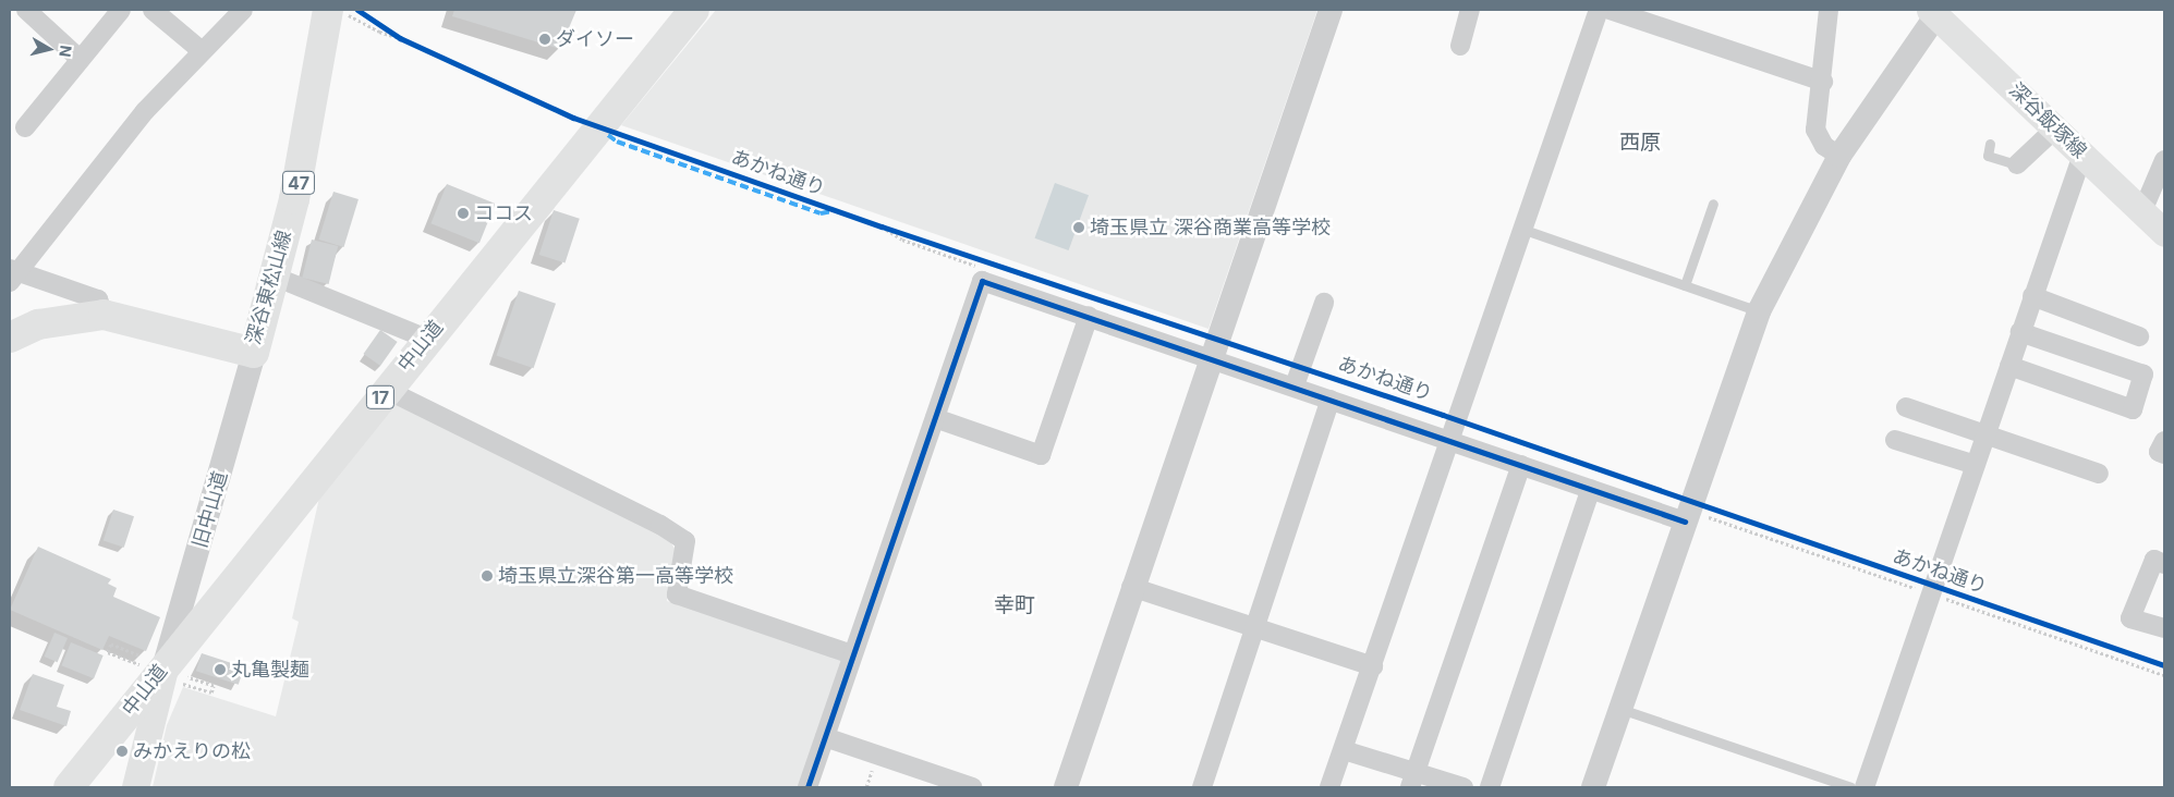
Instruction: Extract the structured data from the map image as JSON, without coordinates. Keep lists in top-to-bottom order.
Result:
{
  "streets": {
    "main road": [
      "深谷飯塚線",
      "47",
      "深谷東松山線",
      "中山道",
      "17"
    ],
    "street": ["旧中山道"],
    "cycle path": ["あかね通り"]
  },
  "crossings": [
    ["深谷東松山線", "旧中山道"],
    ["中山道", "旧中山道"]
  ],
  "districts": ["西原", "幸町"],
  "places": [
    "ダイソー",
    "ココス",
    "埼玉県立 深谷商業高等学校",
    "埼玉県立深谷第一高等学校",
    "丸亀製麺",
    "みかえりの松"
  ],
  "north": "right"
}
